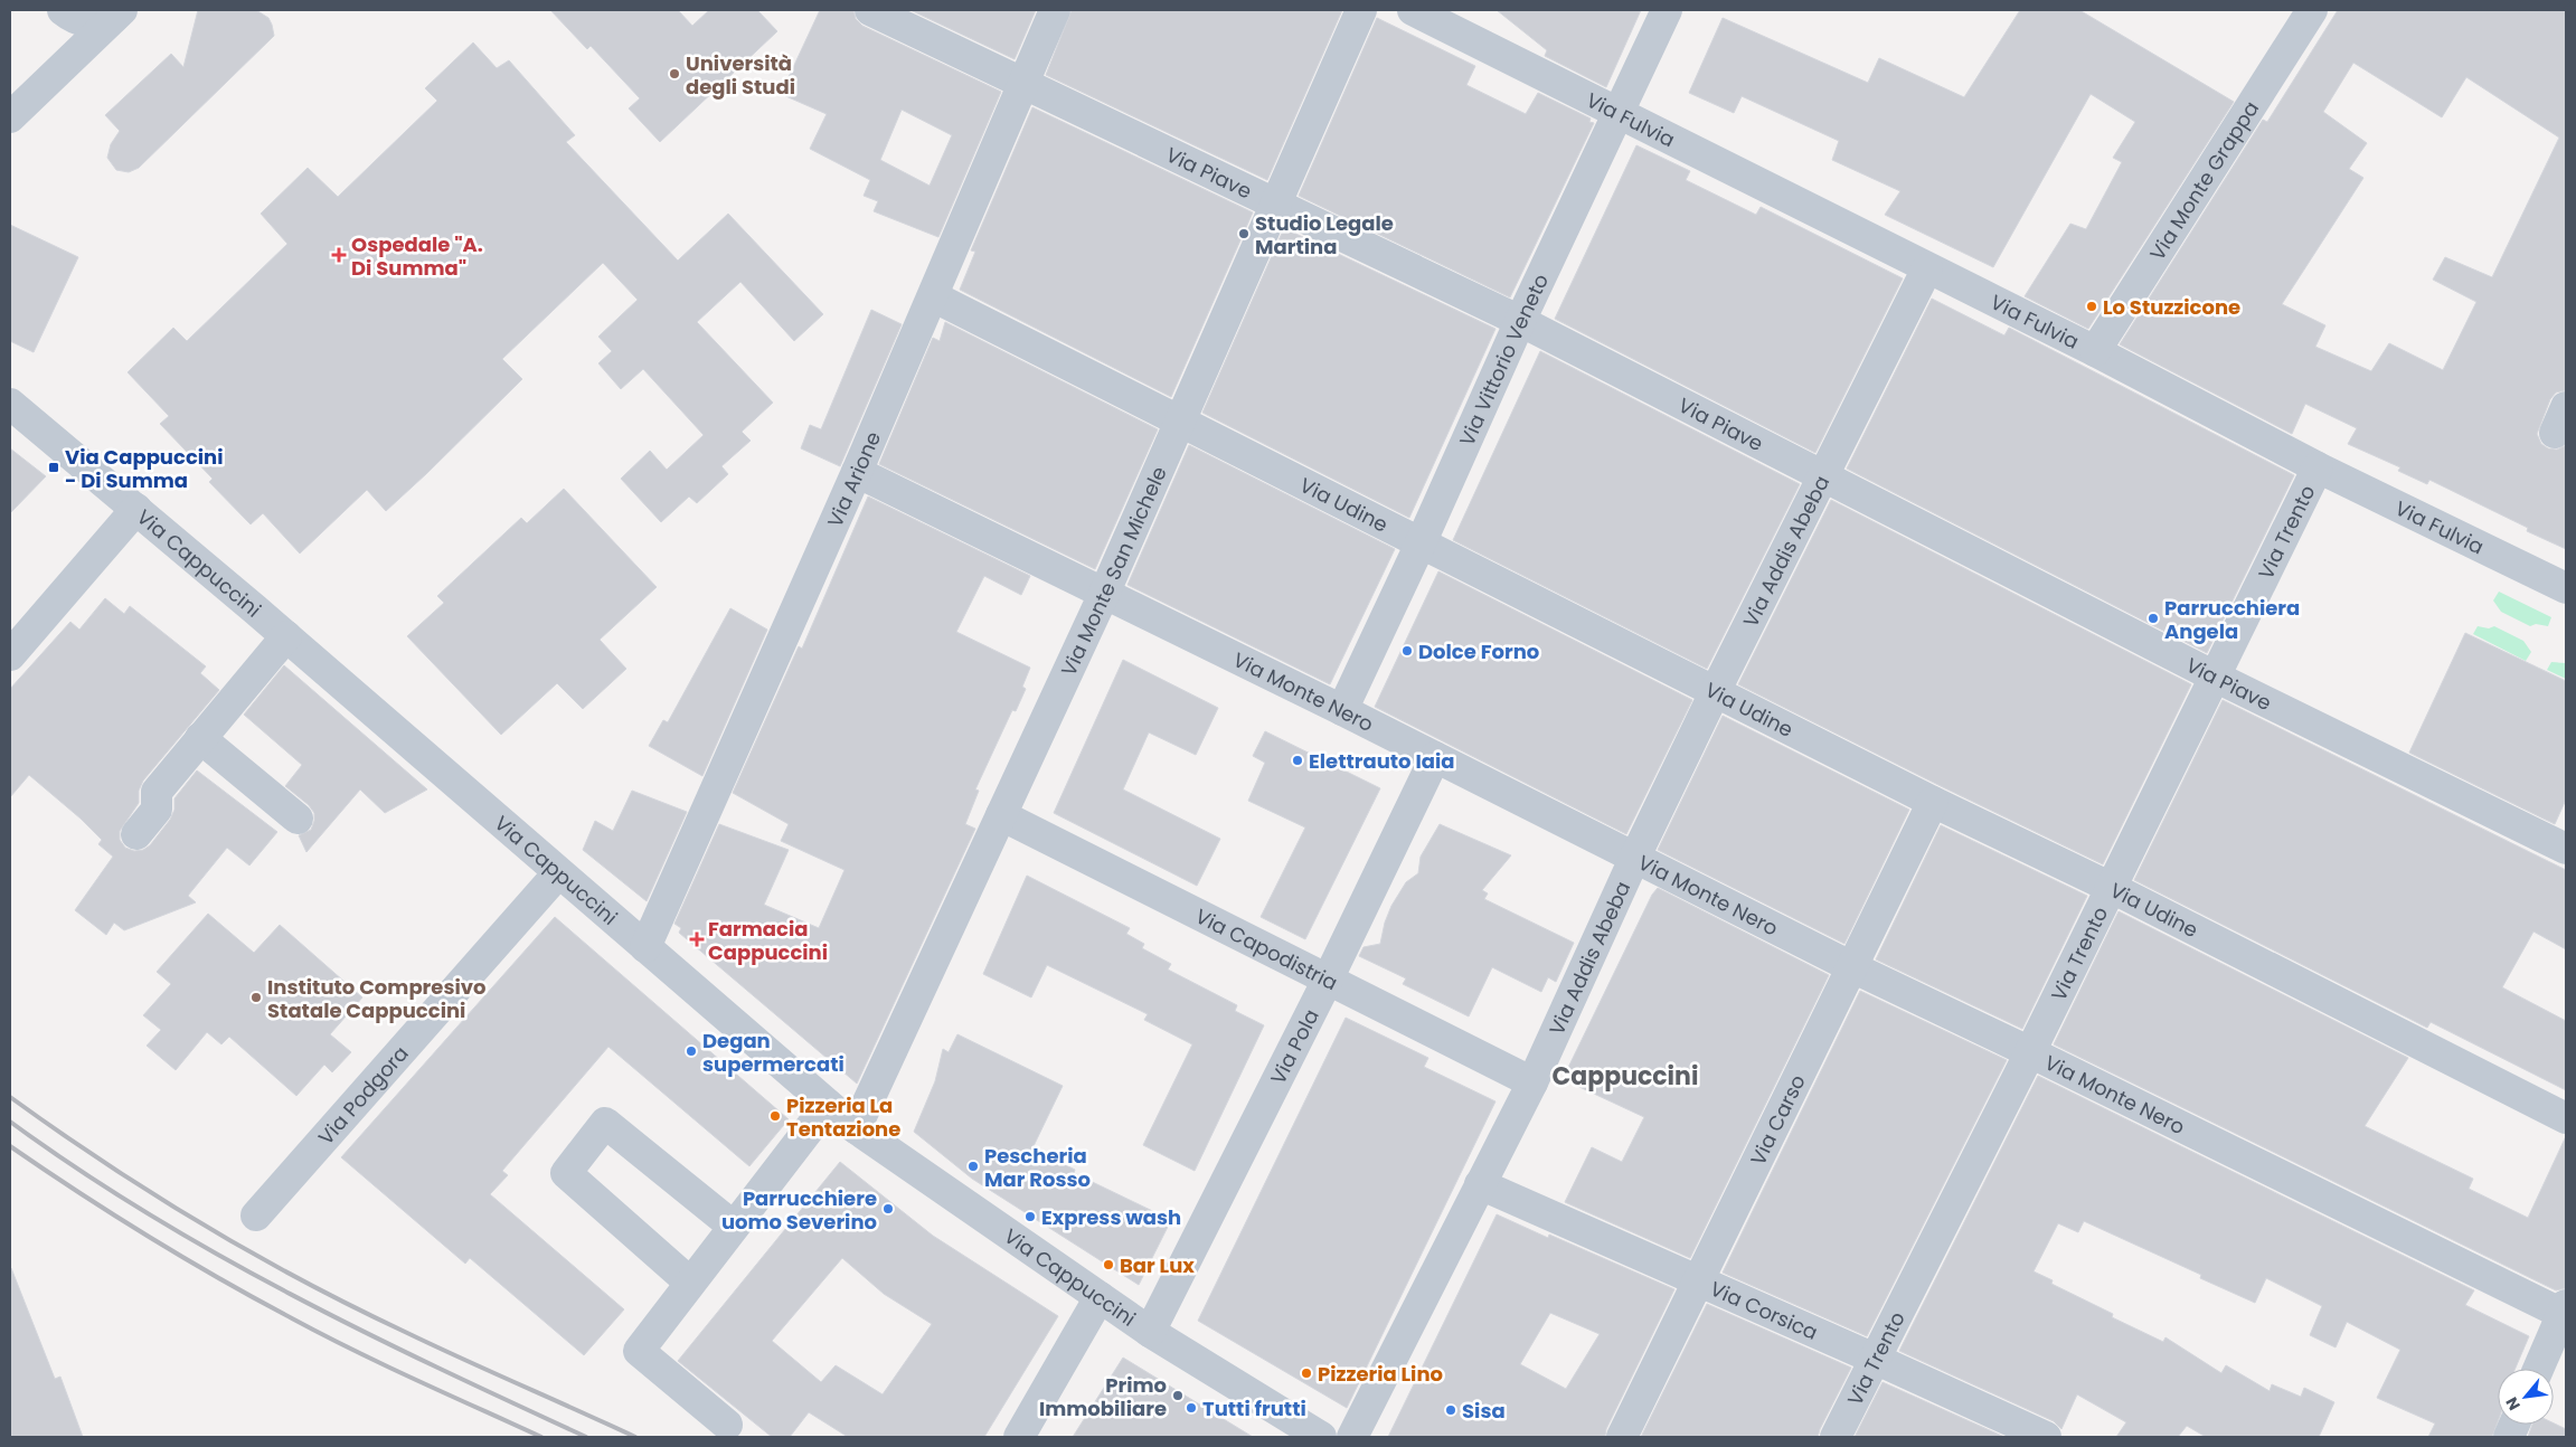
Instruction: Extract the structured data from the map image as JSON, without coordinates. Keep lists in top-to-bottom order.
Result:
{
  "streets": {
    "street": [
      "Via Fulvia",
      "Via Piave",
      "Via Monte Grappa",
      "Via Vittorio Veneto",
      "Via Arione",
      "Via Udine",
      "Via Trento",
      "Via Addis Abeba",
      "Via Cappuccini",
      "Via Monte San Michele",
      "Via Monte Nero",
      "Via Capodistria",
      "Via Pola",
      "Via Podgora",
      "Via Carso",
      "Via Corsica"
    ]
  },
  "crossings": [
    ["Via Fulvia", "Via Monte Grappa"],
    ["Via Fulvia", "Via Vittorio Veneto"],
    ["Via Fulvia", "Via Trento"],
    ["Via Fulvia", "Via Addis Abeba"],
    ["Via Piave", "Via Vittorio Veneto"],
    ["Via Piave", "Via Arione"],
    ["Via Piave", "Via Trento"],
    ["Via Piave", "Via Addis Abeba"],
    ["Via Piave", "Via Monte San Michele"],
    ["Via Vittorio Veneto", "Via Udine"],
    ["Via Vittorio Veneto", "Via Monte Nero"],
    ["Via Arione", "Via Udine"],
    ["Via Arione", "Via Cappuccini"],
    ["Via Arione", "Via Monte Nero"],
    ["Via Udine", "Via Trento"],
    ["Via Udine", "Via Addis Abeba"],
    ["Via Udine", "Via Monte San Michele"],
    ["Via Udine", "Via Carso"],
    ["Via Trento", "Via Monte Nero"],
    ["Via Trento", "Via Corsica"],
    ["Via Addis Abeba", "Via Monte Nero"],
    ["Via Addis Abeba", "Via Capodistria"],
    ["Via Addis Abeba", "Via Corsica"],
    ["Via Cappuccini", "Via Monte San Michele"],
    ["Via Cappuccini", "Via Pola"],
    ["Via Cappuccini", "Via Podgora"],
    ["Via Monte San Michele", "Via Monte Nero"],
    ["Via Monte San Michele", "Via Capodistria"],
    ["Via Monte Nero", "Via Pola"],
    ["Via Monte Nero", "Via Carso"],
    ["Via Capodistria", "Via Pola"],
    ["Via Carso", "Via Corsica"]
  ],
  "districts": ["Cappuccini"],
  "places": {
    "other": [
      "Università degli Studi",
      "Studio Legale Martina",
      "Lo Stuzzicone",
      "Parrucchiera Angela",
      "Dolce Forno",
      "Elettrauto Iaia",
      "Instituto Compresivo Statale Cappuccini",
      "Degan supermercati",
      "Pizzeria La Tentazione",
      "Pescheria Mar Rosso",
      "Parrucchiere uomo Severino",
      "Express wash",
      "Bar Lux",
      "Pizzeria Lino",
      "Primo Immobiliare",
      "Tutti frutti",
      "Sisa"
    ],
    "health": ["Ospedale \"A. Di Summa\"", "Farmacia Cappuccini"],
    "transit": ["Via Cappuccini - Di Summa"]
  },
  "north": "bottom left"
}
